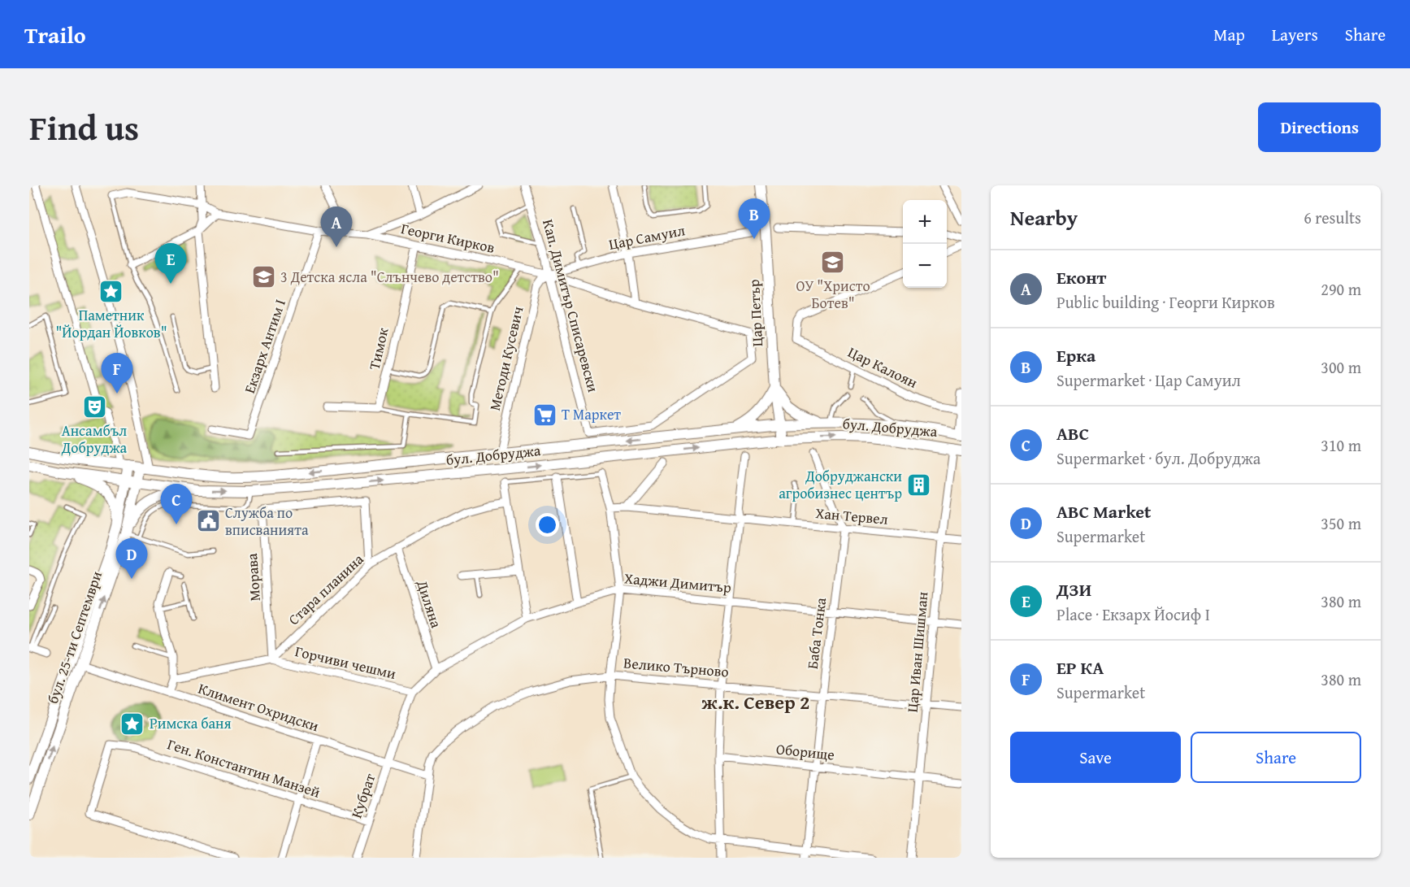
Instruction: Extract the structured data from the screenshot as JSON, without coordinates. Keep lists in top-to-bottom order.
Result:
{
  "streets": {
    "main road": ["Цар Петър", "бул. Добруджа", "бул. 25-ти Септември"],
    "street": [
      "Цар Самуил",
      "Георги Кирков",
      "Кап. Димитър Списаревски",
      "Екзарх Антим I",
      "Тимок",
      "Методи Кусевич",
      "Цар Калоян",
      "Хан Тервел",
      "Морава",
      "Хаджи Димитър",
      "Стара планина",
      "Диляна",
      "Баба Тонка",
      "Цар Иван Шишман",
      "Горчиви чешми",
      "Велико Търново",
      "Климент Охридски",
      "Оборище",
      "Ген. Константин Манзей",
      "Кубрат"
    ]
  },
  "crossings": [
    ["Цар Самуил", "Георги Кирков"],
    ["Цар Самуил", "Кап. Димитър Списаревски"],
    ["Цар Самуил", "Методи Кусевич"],
    ["Георги Кирков", "Кап. Димитър Списаревски"],
    ["Георги Кирков", "Екзарх Антим I"],
    ["Георги Кирков", "Тимок"],
    ["Георги Кирков", "Методи Кусевич"],
    ["Кап. Димитър Списаревски", "Методи Кусевич"],
    ["Цар Петър", "бул. Добруджа"],
    ["Методи Кусевич", "бул. Добруджа"],
    ["бул. Добруджа", "бул. 25-ти Септември"],
    ["бул. Добруджа", "Цар Иван Шишман"],
    ["Хан Тервел", "Баба Тонка"],
    ["Хан Тервел", "Цар Иван Шишман"],
    ["Морава", "Стара планина"],
    ["Морава", "Горчиви чешми"],
    ["Хаджи Димитър", "Диляна"],
    ["Хаджи Димитър", "Баба Тонка"],
    ["Хаджи Димитър", "Цар Иван Шишман"],
    ["Хаджи Димитър", "Горчиви чешми"],
    ["Хаджи Димитър", "Кубрат"],
    ["Стара планина", "Диляна"],
    ["Стара планина", "Горчиви чешми"],
    ["Баба Тонка", "Велико Търново"],
    ["Баба Тонка", "Оборище"],
    ["бул. 25-ти Септември", "Климент Охридски"],
    ["Цар Иван Шишман", "Велико Търново"],
    ["Цар Иван Шишман", "Оборище"],
    ["Велико Търново", "Климент Охридски"],
    ["Климент Охридски", "Кубрат"],
    ["Ген. Константин Манзей", "Кубрат"]
  ],
  "districts": ["ж.к. Север 2"],
  "places": {
    "school or university": ["ОУ \"Христо Ботев\"", "3 Детска ясла \"Слънчево детство\""],
    "place": ["Паметник \"Йордан Йовков\"", "Римска баня"],
    "theatre": ["Ансамбъл Добруджа"],
    "supermarket": ["Т Маркет"],
    "building": ["Добруджански агробизнес център"],
    "public building": ["Служба по вписванията"]
  },
  "page": {
    "header": "Trailo",
    "nav": ["Map", "Layers", "Share"],
    "title": "Find us",
    "buttons": [
      "Directions",
      ["Save", "Share"]
    ],
    "heading": ["Nearby", "6 results"],
    "pins": [
      "B",
      "A",
      "E",
      "F",
      "C",
      "D"
    ],
    "map_buttons": ["+", "−"],
    "list": [
      {
        "mark": "A",
        "name": "Еконт",
        "note": "Public building · Георги Кирков",
        "value": "290 m"
      },
      {
        "mark": "B",
        "name": "Ерка",
        "note": "Supermarket · Цар Самуил",
        "value": "300 m"
      },
      {
        "mark": "C",
        "name": "ABC",
        "note": "Supermarket · бул. Добруджа",
        "value": "310 m"
      },
      {
        "mark": "D",
        "name": "ABC Market",
        "note": "Supermarket",
        "value": "350 m"
      },
      {
        "mark": "E",
        "name": "ДЗИ",
        "note": "Place · Екзарх Йосиф I",
        "value": "380 m"
      },
      {
        "mark": "F",
        "name": "ЕР КА",
        "note": "Supermarket",
        "value": "380 m"
      }
    ]
  }
}
